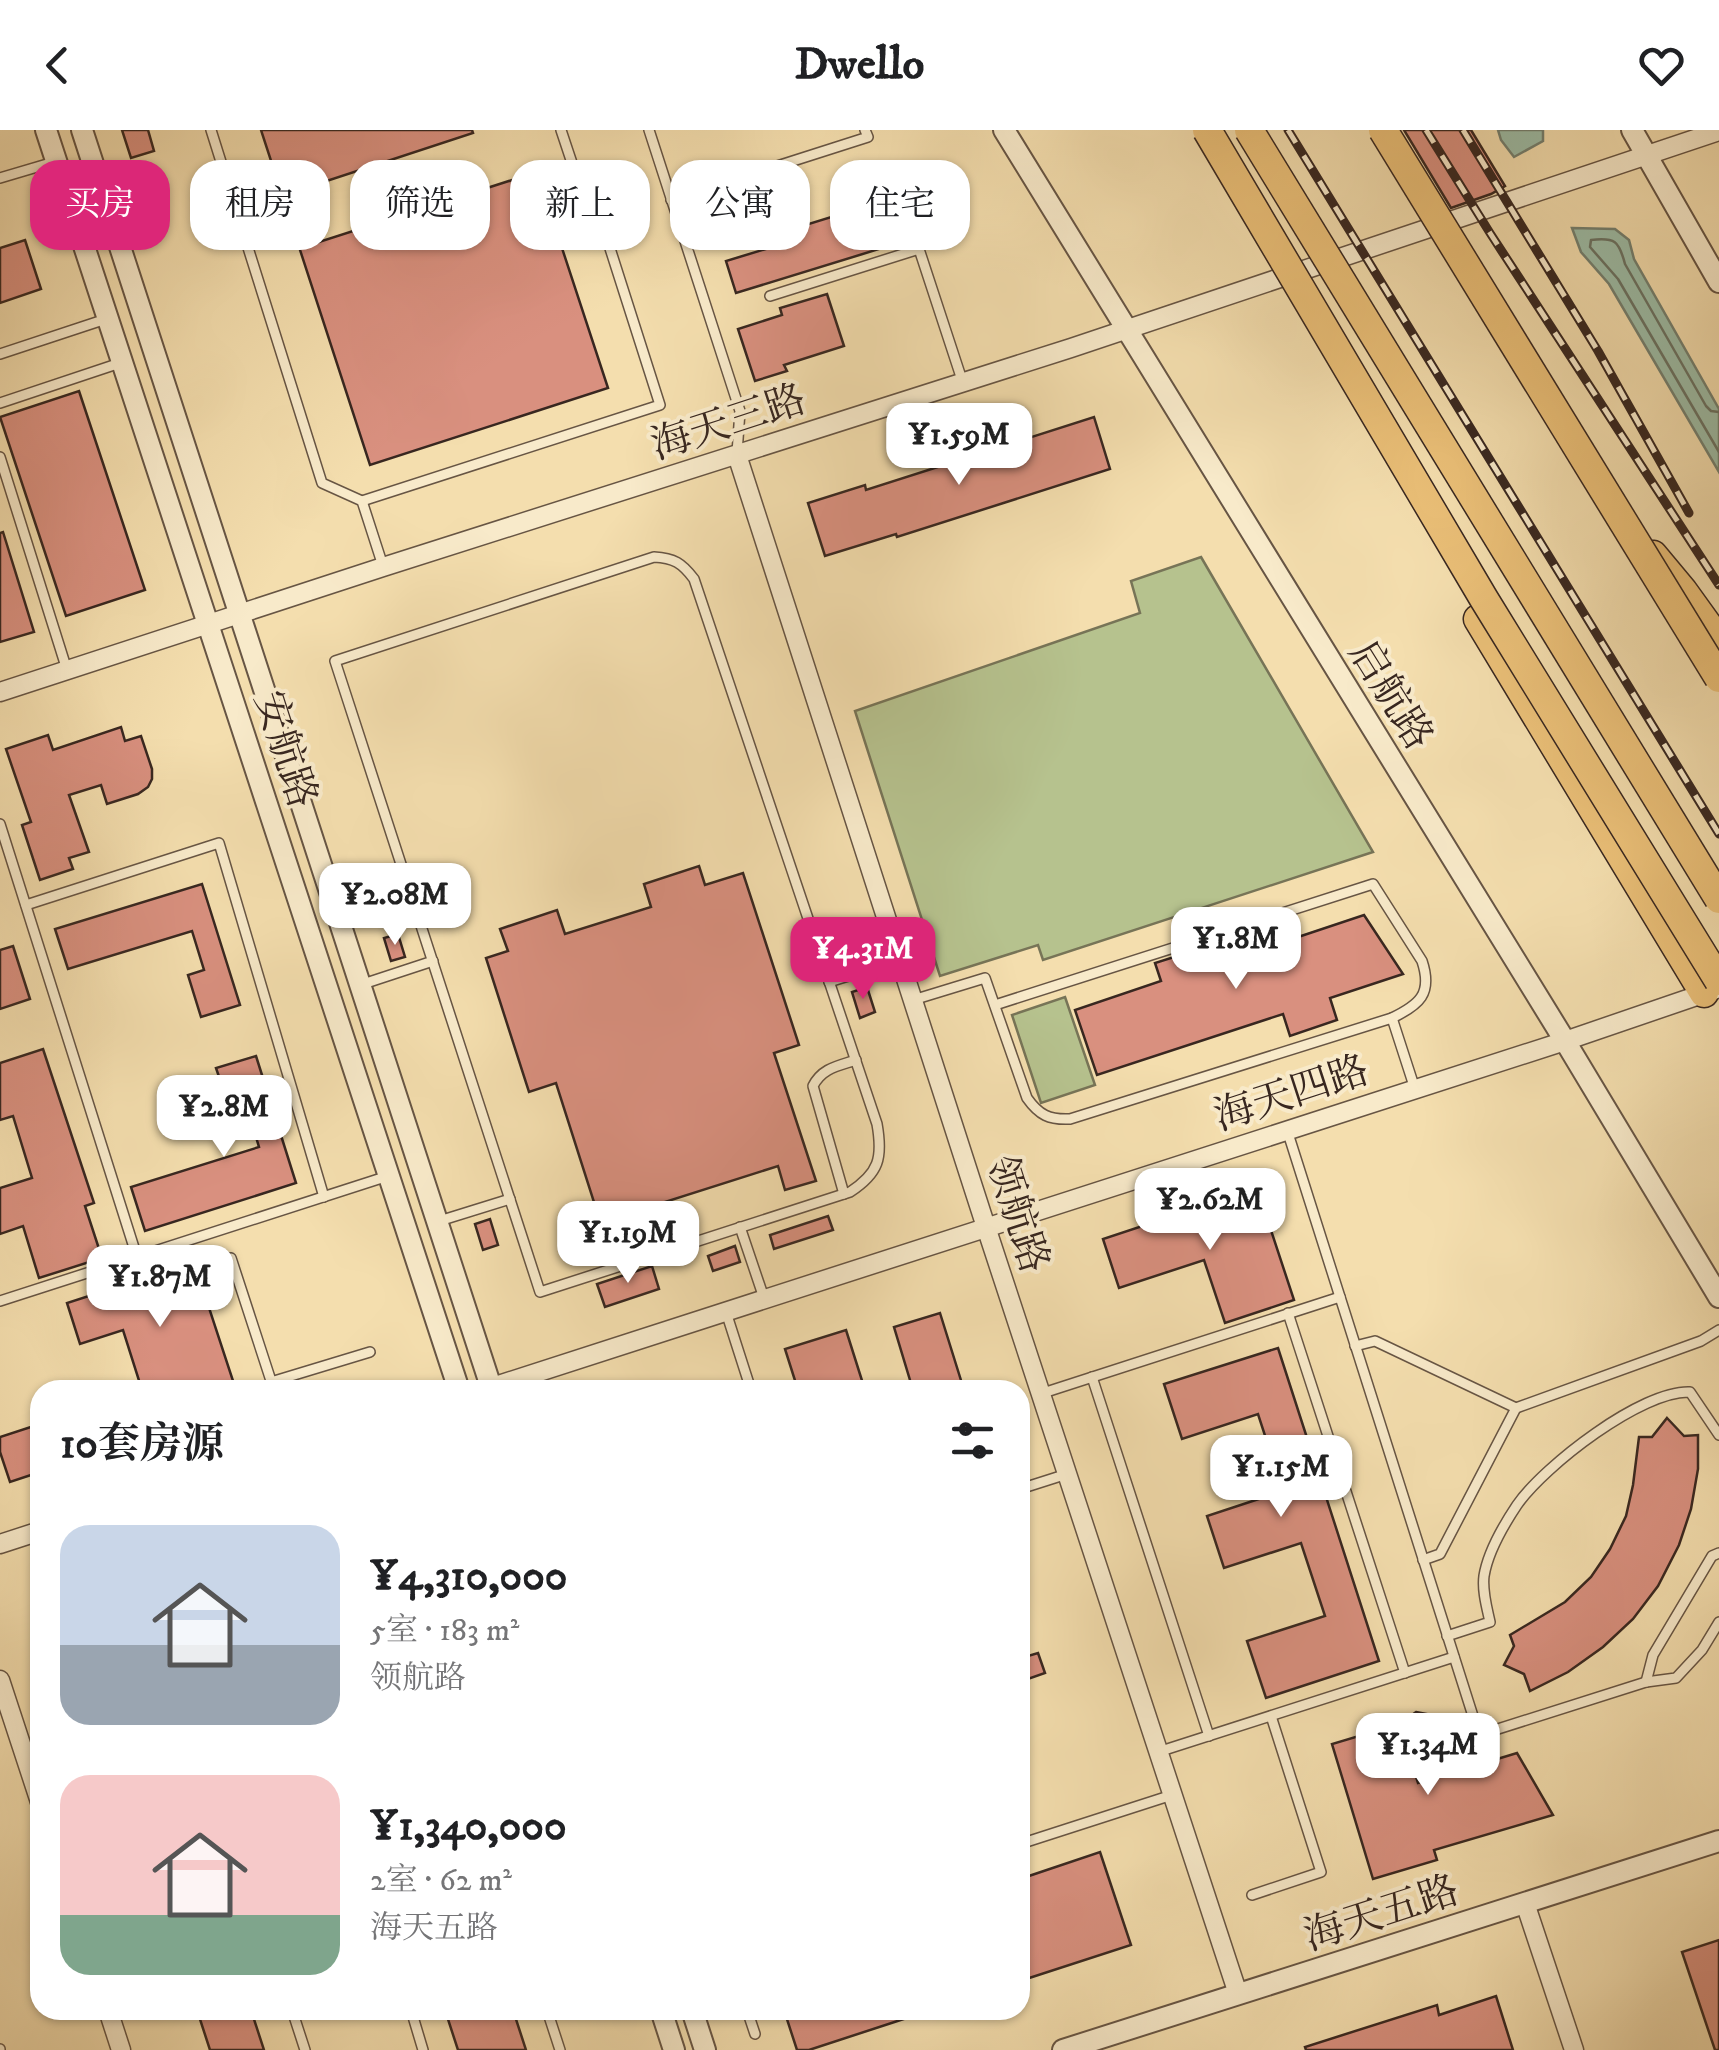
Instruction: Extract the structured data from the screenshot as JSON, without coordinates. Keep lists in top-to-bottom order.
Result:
{
  "streets": {
    "street": [
      "海天三路",
      "启航路",
      "安航路",
      "海天四路",
      "领航路",
      "海天五路"
    ]
  },
  "crossings": [
    ["海天三路", "启航路"],
    ["海天三路", "安航路"],
    ["海天三路", "领航路"],
    ["启航路", "海天四路"],
    ["海天四路", "领航路"],
    ["领航路", "海天五路"]
  ],
  "page": {
    "header": "Dwello",
    "chip": [
      "买房",
      "租房",
      "筛选",
      "新上",
      "公寓",
      "住宅"
    ],
    "price": [
      "¥1.59M",
      "¥2.08M",
      "¥1.8M",
      "¥4.31M",
      "¥2.8M",
      "¥2.62M",
      "¥1.19M",
      "¥1.87M",
      "¥1.15M",
      "¥1.34M"
    ],
    "heading": "10套房源",
    "list": [
      {
        "name": "¥4,310,000",
        "note": "5室 · 183 m² · 领航路"
      },
      {
        "name": "¥1,340,000",
        "note": "2室 · 62 m² · 海天五路"
      }
    ]
  }
}
